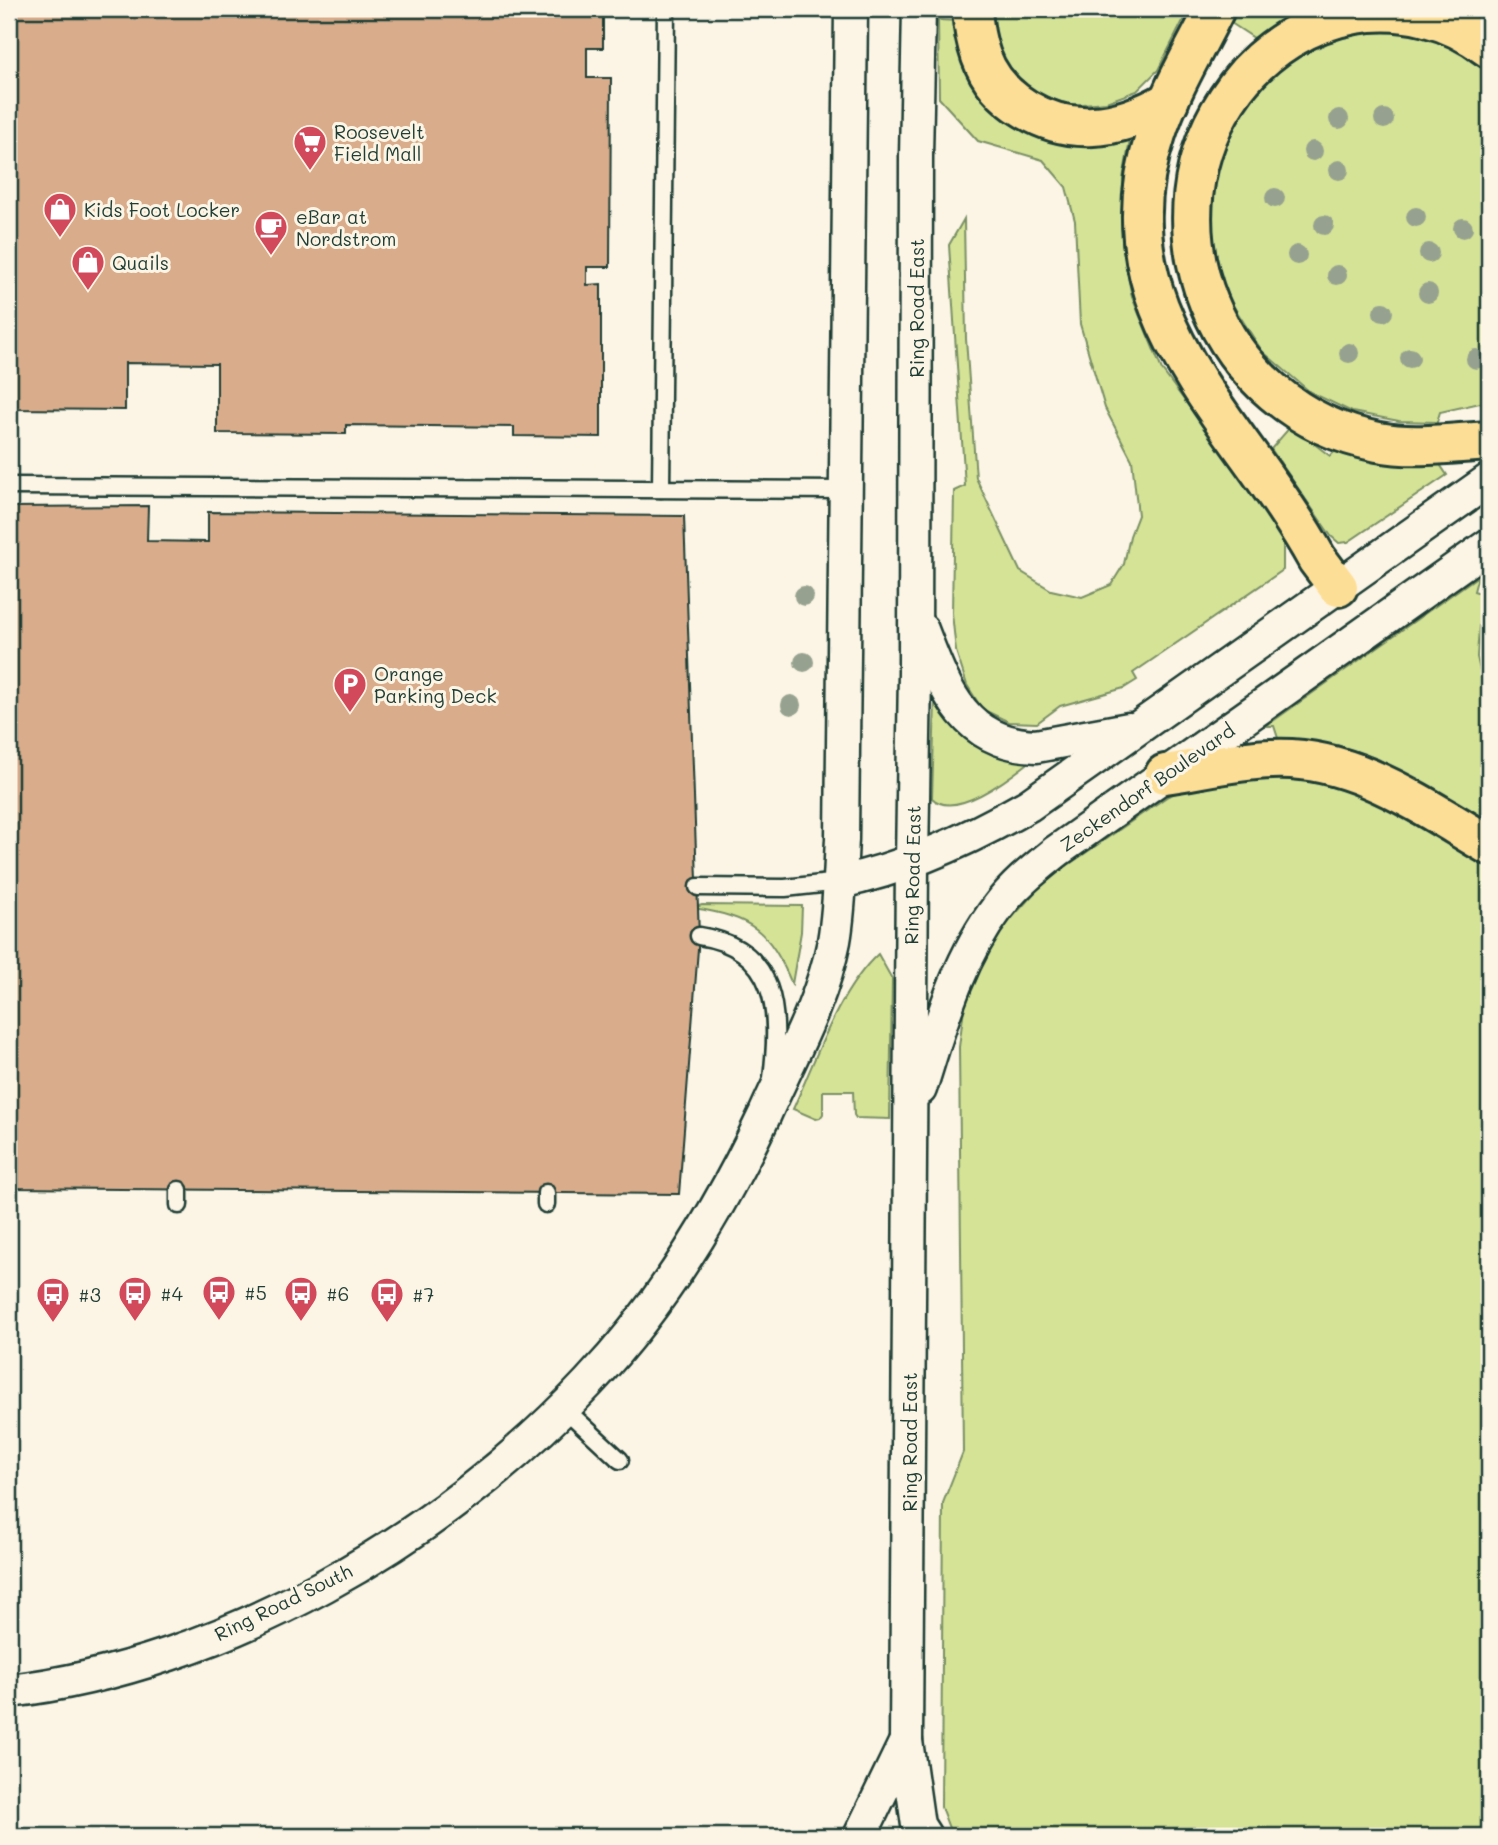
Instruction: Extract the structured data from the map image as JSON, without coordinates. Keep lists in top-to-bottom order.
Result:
{
  "streets": {
    "street": ["Ring Road East", "Zeckendorf Boulevard", "Ring Road South"]
  },
  "crossings": [
    ["Ring Road East", "Zeckendorf Boulevard"]
  ],
  "places": {
    "supermarket": ["Roosevelt Field Mall"],
    "shop": ["Kids Foot Locker", "Quails"],
    "cafe": ["eBar at Nordstrom"],
    "parking": ["Orange Parking Deck"],
    "bus stop": [
      "#5",
      "#4",
      "#6",
      "#3",
      "#7"
    ]
  }
}
